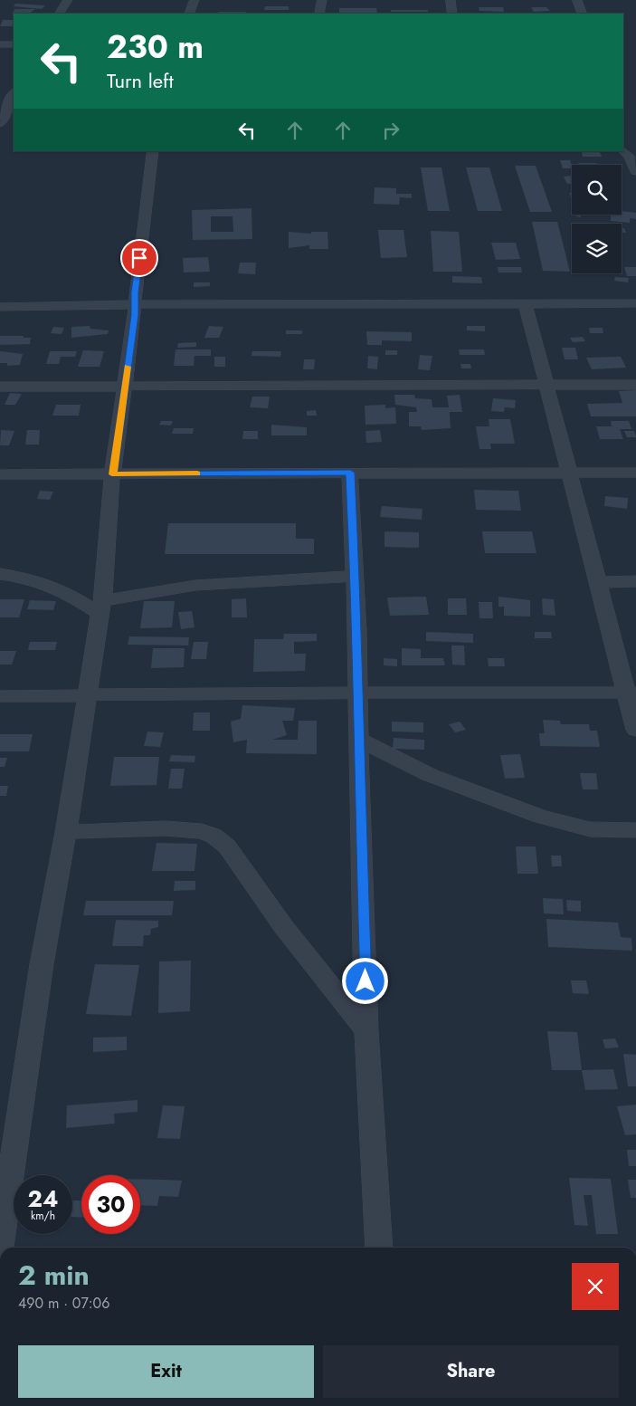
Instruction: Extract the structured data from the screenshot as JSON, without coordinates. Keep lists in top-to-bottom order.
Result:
{
  "page": {
    "turn": ["230 m", "Turn left"],
    "speed": "24 km/h",
    "limit": "30",
    "heading": ["2 min", "490 m · 07:06"],
    "buttons": ["Exit", "Share"]
  }
}
